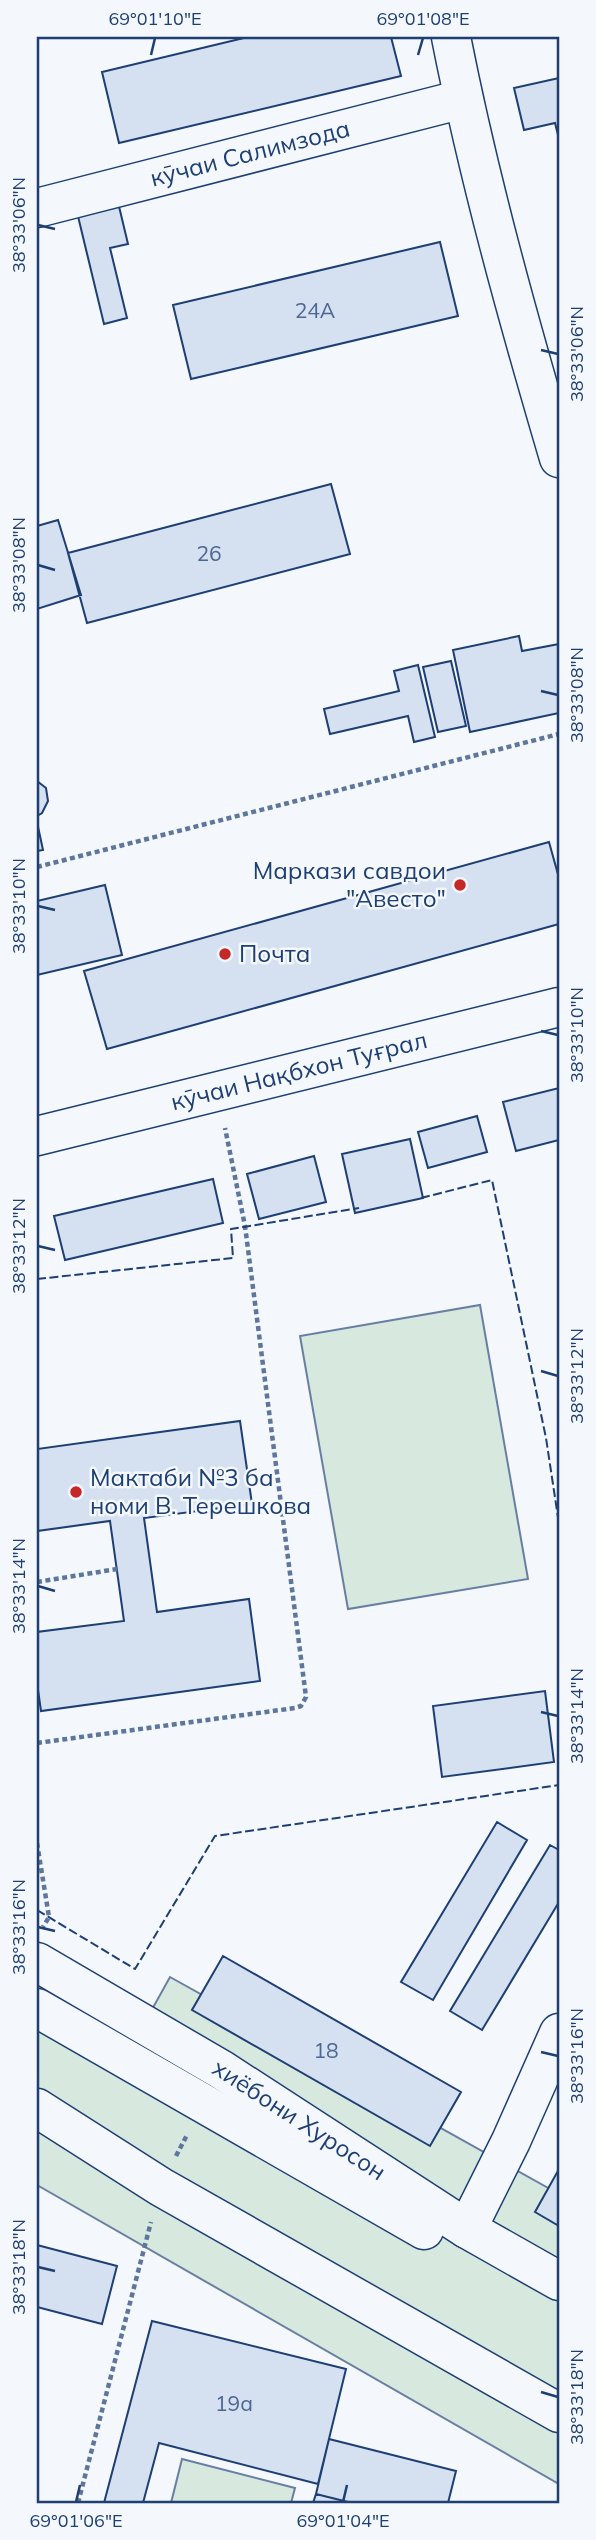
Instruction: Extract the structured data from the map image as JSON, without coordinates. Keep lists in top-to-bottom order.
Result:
{
  "streets": {
    "street": ["кӯчаи Салимзода", "кӯчаи Нақбхон Туғрал", "хиёбони Хуросон"]
  },
  "places": ["Маркази савдои \"Авесто\"", "Почта", "Мактаби №3 ба номи В. Терешкова"],
  "house_numbers": [
    "24А",
    "26",
    "18",
    "19а"
  ],
  "coordinates": [
    "69°01'10\"E",
    "69°01'08\"E",
    "38°33'06\"N",
    "38°33'08\"N",
    "38°33'10\"N",
    "38°33'12\"N",
    "38°33'14\"N",
    "38°33'16\"N",
    "38°33'18\"N",
    "69°01'06\"E",
    "69°01'04\"E"
  ]
}
